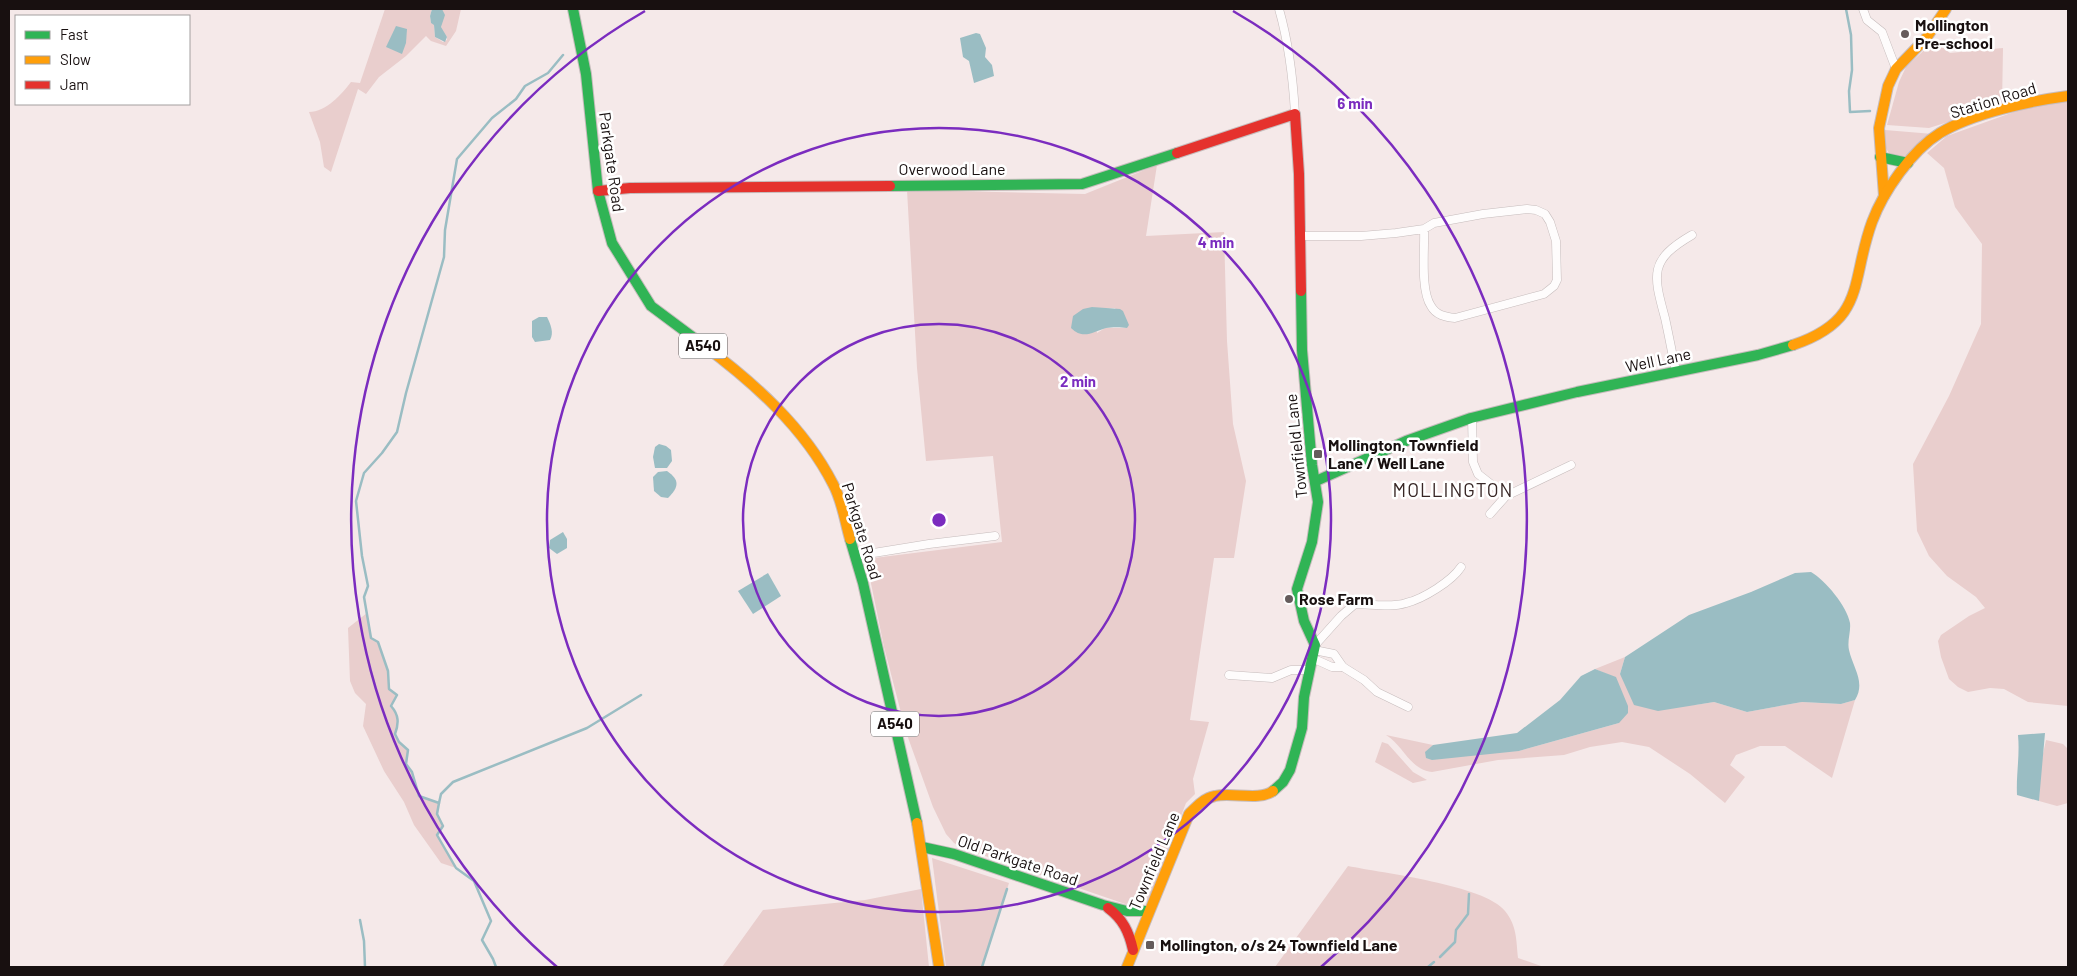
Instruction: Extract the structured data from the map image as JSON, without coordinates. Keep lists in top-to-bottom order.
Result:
{
  "streets": {
    "street": [
      "Station Road",
      "Parkgate Road",
      "Overwood Lane",
      "A540",
      "Well Lane",
      "Townfield Lane",
      "Old Parkgate Road"
    ]
  },
  "crossings": [
    ["Station Road", "Well Lane"],
    ["Parkgate Road", "Overwood Lane"],
    ["Parkgate Road", "Old Parkgate Road"],
    ["Overwood Lane", "Townfield Lane"],
    ["Well Lane", "Townfield Lane"],
    ["Townfield Lane", "Old Parkgate Road"]
  ],
  "districts": ["MOLLINGTON"],
  "places": {
    "other": ["Mollington Pre-school", "Rose Farm"],
    "transit": ["Mollington, Townfield Lane / Well Lane", "Mollington, o/s 24 Townfield Lane"]
  },
  "legend": ["Fast", "Slow", "Jam"],
  "rings": ["6 min", "4 min", "2 min"]
}
